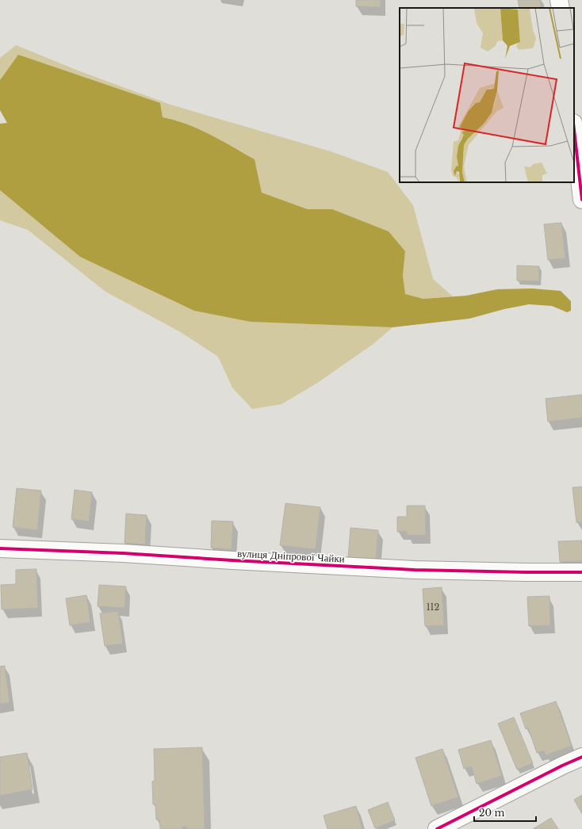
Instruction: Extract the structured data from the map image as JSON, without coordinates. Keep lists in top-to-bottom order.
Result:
{
  "streets": {
    "street": ["вулиця Дніпрової Чайки"]
  },
  "house_numbers": ["112"],
  "scale_bar": "20 m"
}
